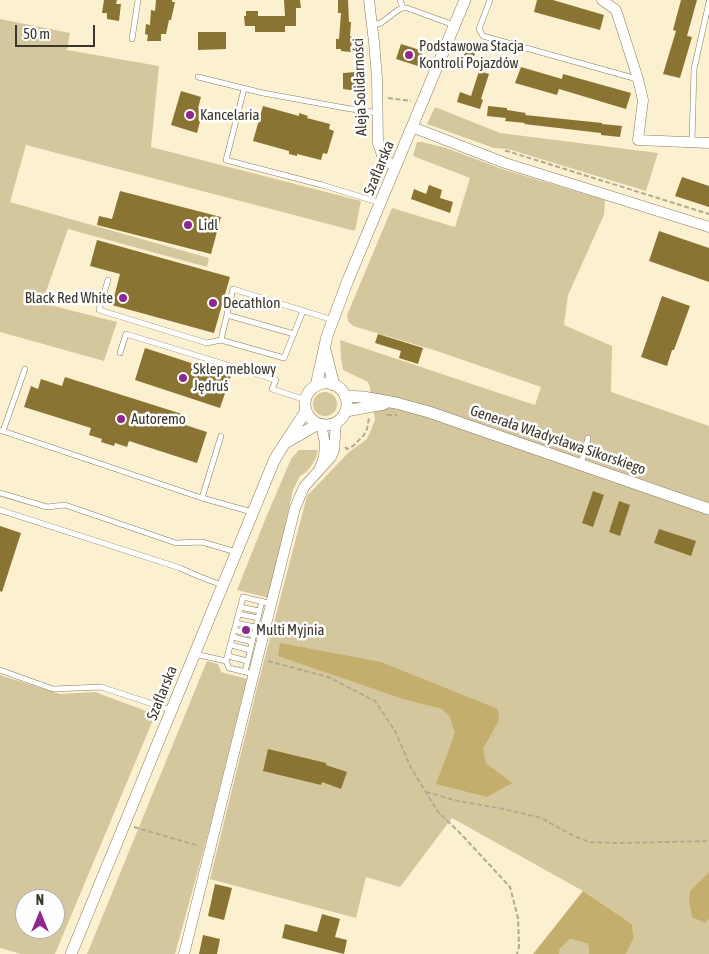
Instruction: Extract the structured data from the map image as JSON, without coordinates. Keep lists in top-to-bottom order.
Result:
{
  "streets": {
    "street": ["Aleja Solidarności", "Szaflarska", "Generała Władysława Sikorskiego"]
  },
  "crossings": [
    ["Aleja Solidarności", "Szaflarska"],
    ["Szaflarska", "Generała Władysława Sikorskiego"]
  ],
  "places": [
    "Podstawowa Stacja Kontroli Pojazdów",
    "Kancelaria",
    "Lidl",
    "Black Red White",
    "Decathlon",
    "Sklep meblowy Jędruś",
    "Autoremo",
    "Multi Myjnia"
  ],
  "scale_bar": "50 m",
  "north": "top"
}
